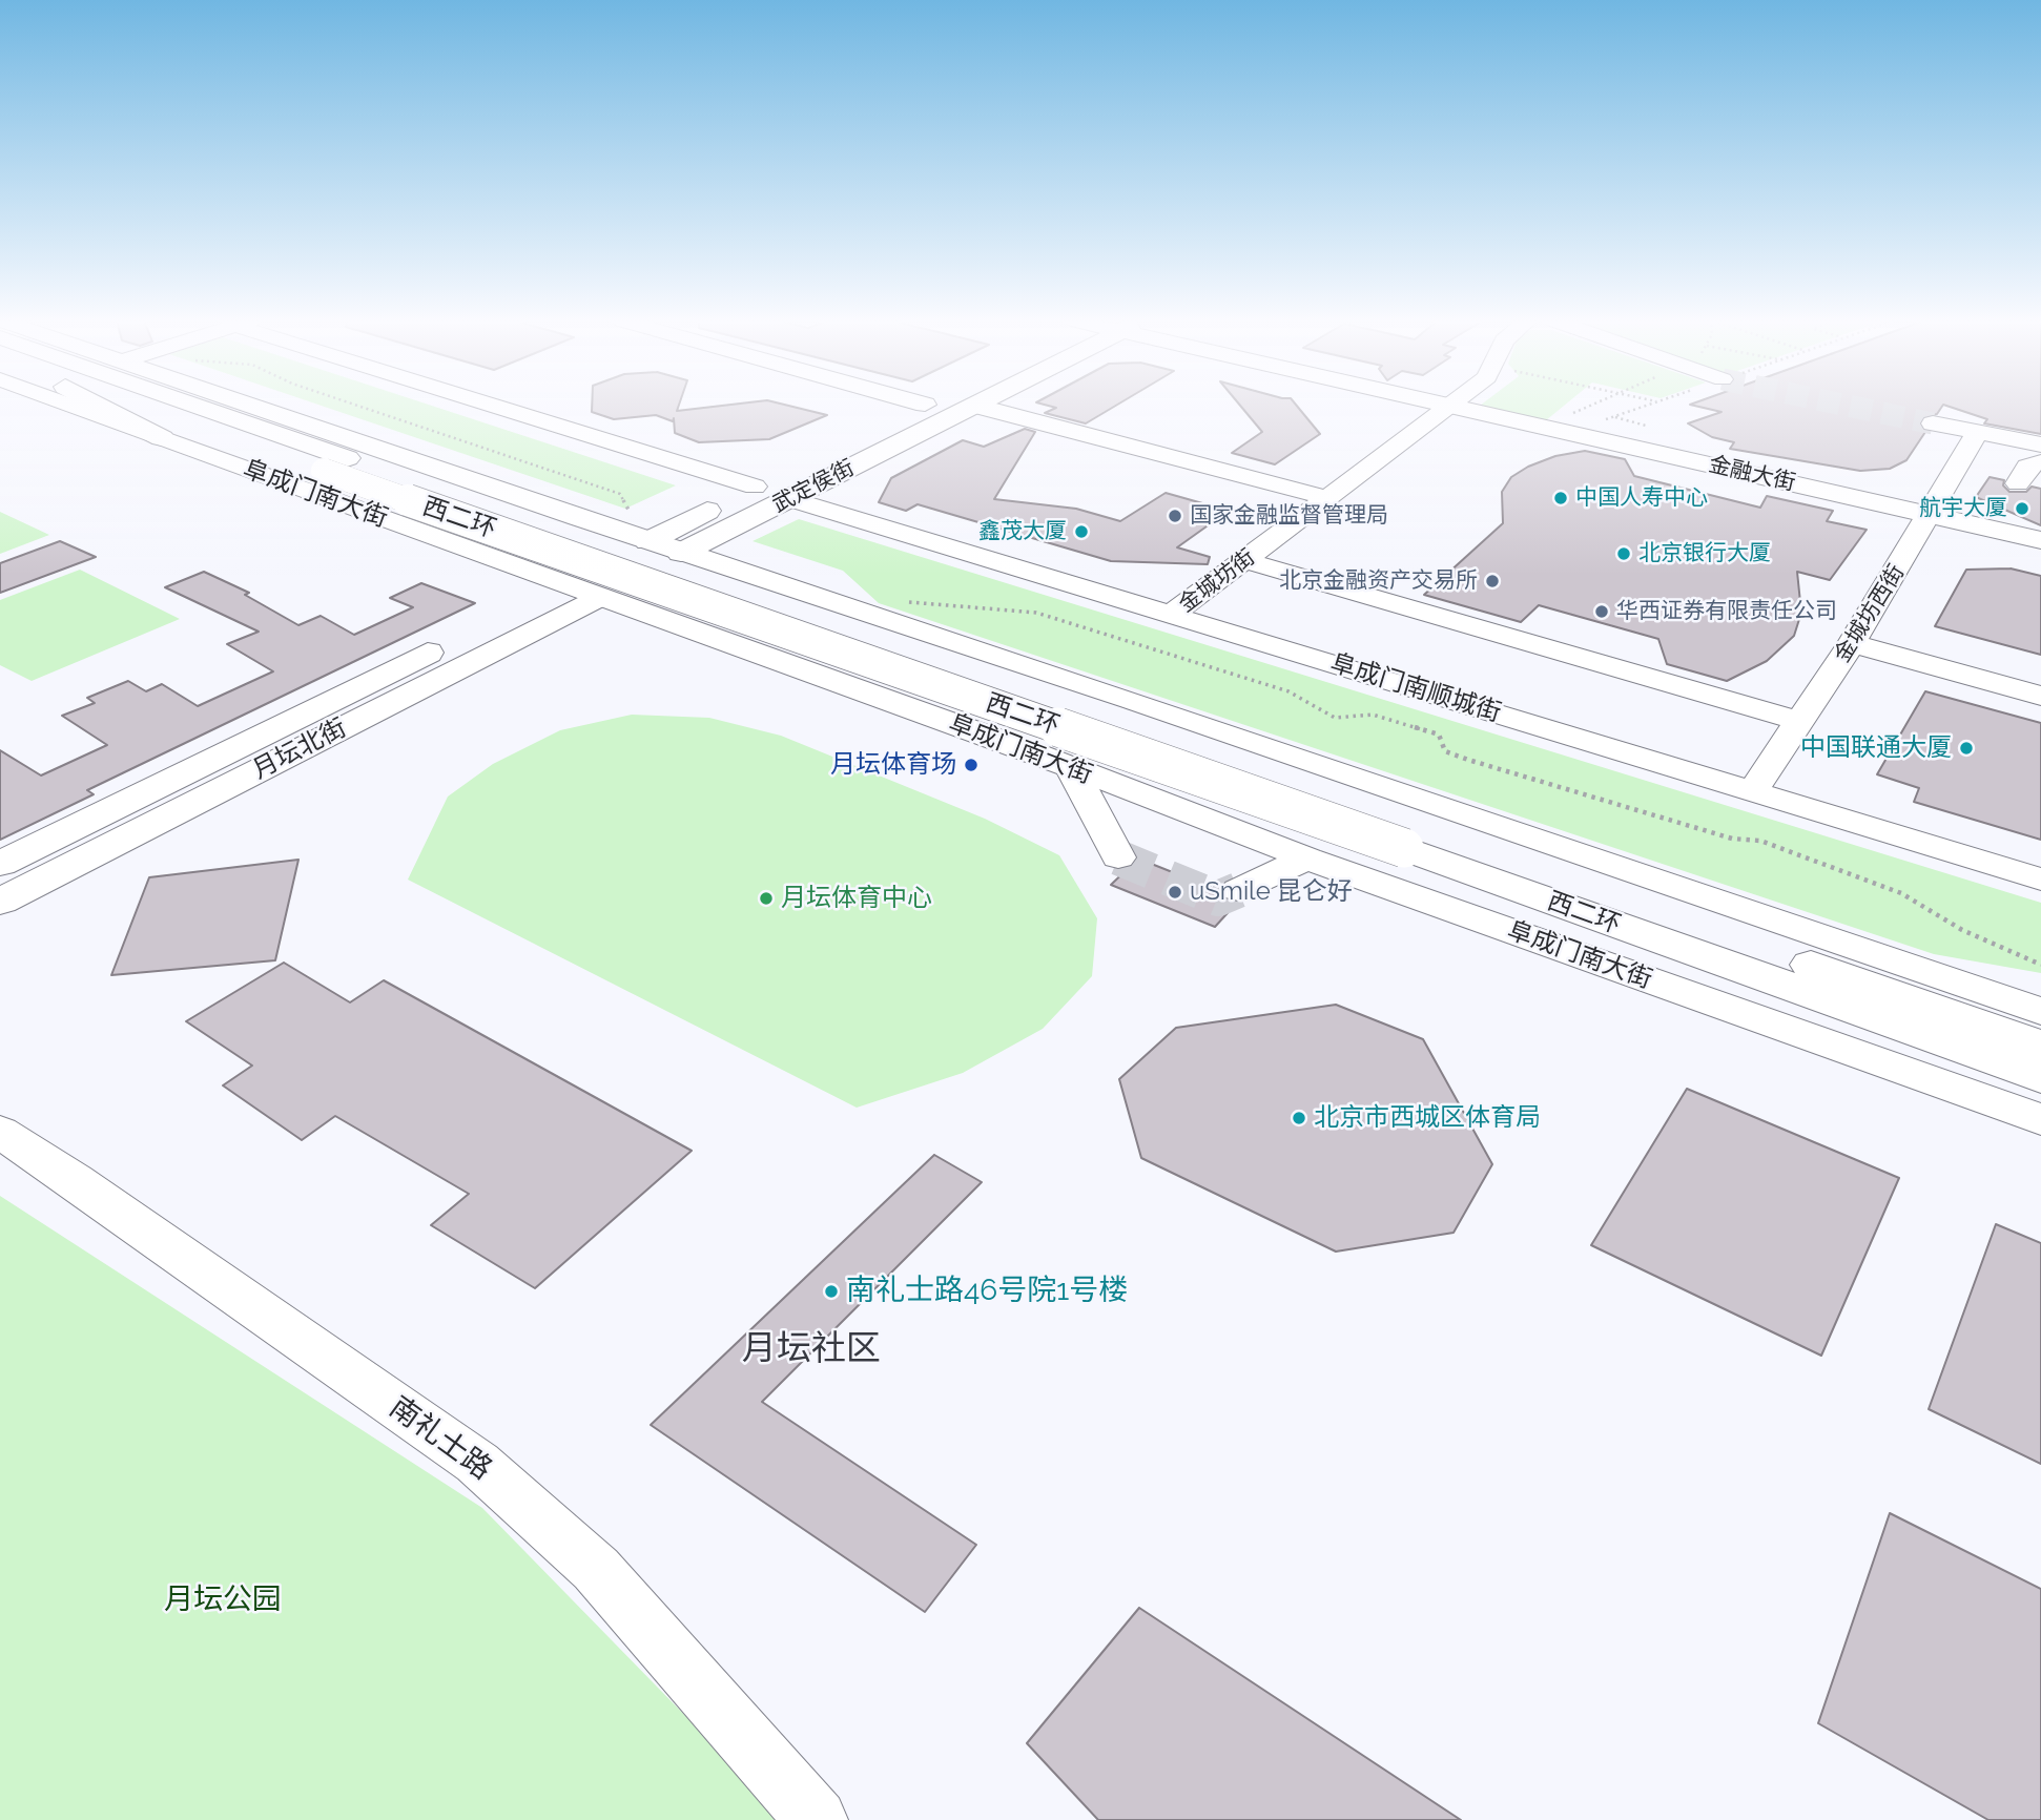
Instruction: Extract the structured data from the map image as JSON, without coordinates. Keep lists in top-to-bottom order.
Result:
{
  "streets": {
    "main road": [
      "金融大街",
      "武定侯街",
      "西二环",
      "月坛北街"
    ],
    "street": [
      "阜成门南大街",
      "金城坊街",
      "金城坊西街",
      "阜成门南顺城街",
      "南礼士路"
    ]
  },
  "crossings": [
    ["金融大街", "金城坊街"],
    ["金融大街", "金城坊西街"],
    ["武定侯街", "阜成门南顺城街"],
    ["阜成门南大街", "月坛北街"],
    ["金城坊街", "阜成门南顺城街"],
    ["金城坊西街", "阜成门南顺城街"]
  ],
  "districts": ["月坛社区"],
  "parks": ["月坛公园"],
  "places": [
    "中国人寿中心",
    "航宇大厦",
    "国家金融监督管理局",
    "鑫茂大厦",
    "北京银行大厦",
    "北京金融资产交易所",
    "华西证券有限责任公司",
    "中国联通大厦",
    "月坛体育场",
    "uSmile 昆仑好",
    "月坛体育中心",
    "北京市西城区体育局",
    "南礼士路46号院1号楼"
  ]
}
